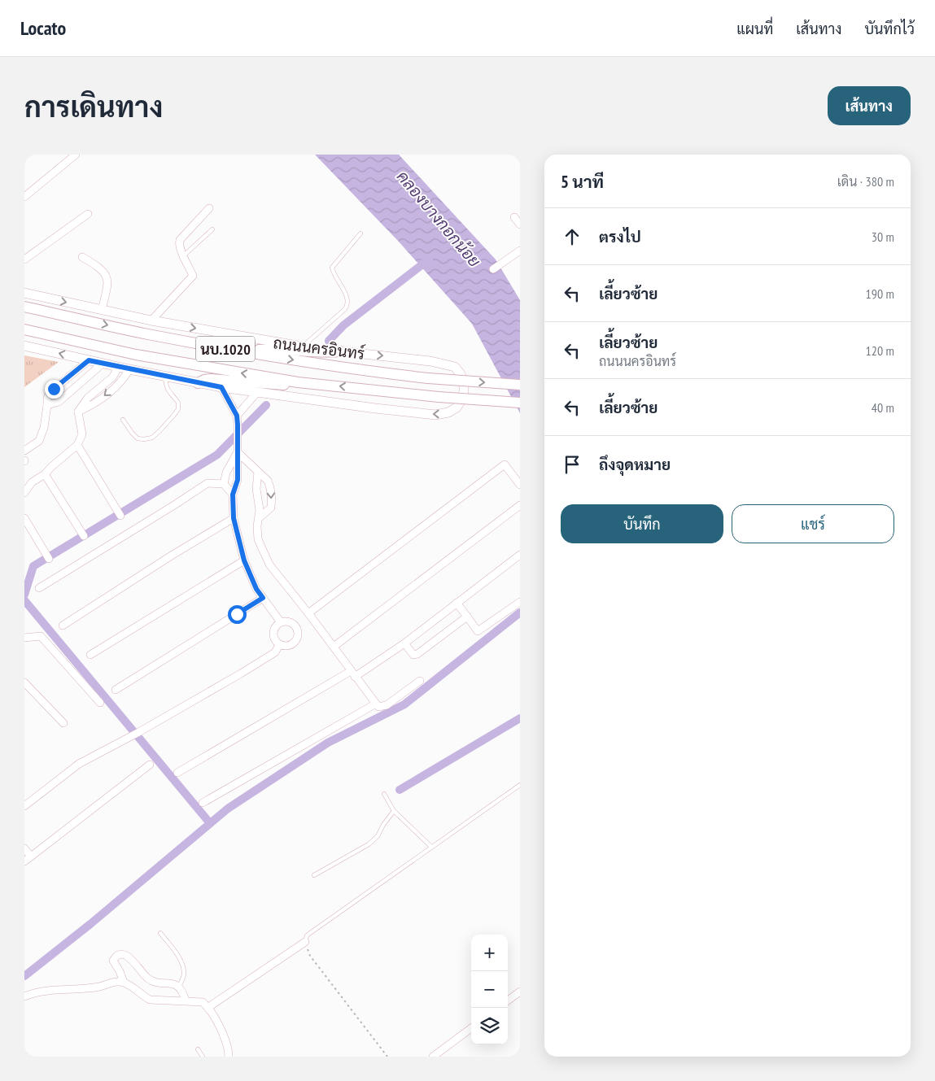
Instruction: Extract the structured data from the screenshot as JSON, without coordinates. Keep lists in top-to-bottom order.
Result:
{
  "streets": {
    "main road": ["ถนนนครอินทร์", "นบ.1020"]
  },
  "water": ["คลองบางกอกน้อย"],
  "page": {
    "header": "Locato",
    "nav": ["แผนที่", "เส้นทาง", "บันทึกไว้"],
    "buttons": [
      "เส้นทาง",
      ["บันทึก", "แชร์"]
    ],
    "title": "การเดินทาง",
    "heading": ["5 นาที", "เดิน · 380 m"],
    "list": [
      ["ตรงไป", "30 m"],
      ["เลี้ยวซ้าย", "190 m"],
      ["เลี้ยวซ้าย", "ถนนนครอินทร์", "120 m"],
      ["เลี้ยวซ้าย", "40 m"],
      "ถึงจุดหมาย"
    ],
    "map_buttons": ["+", "−"]
  }
}
